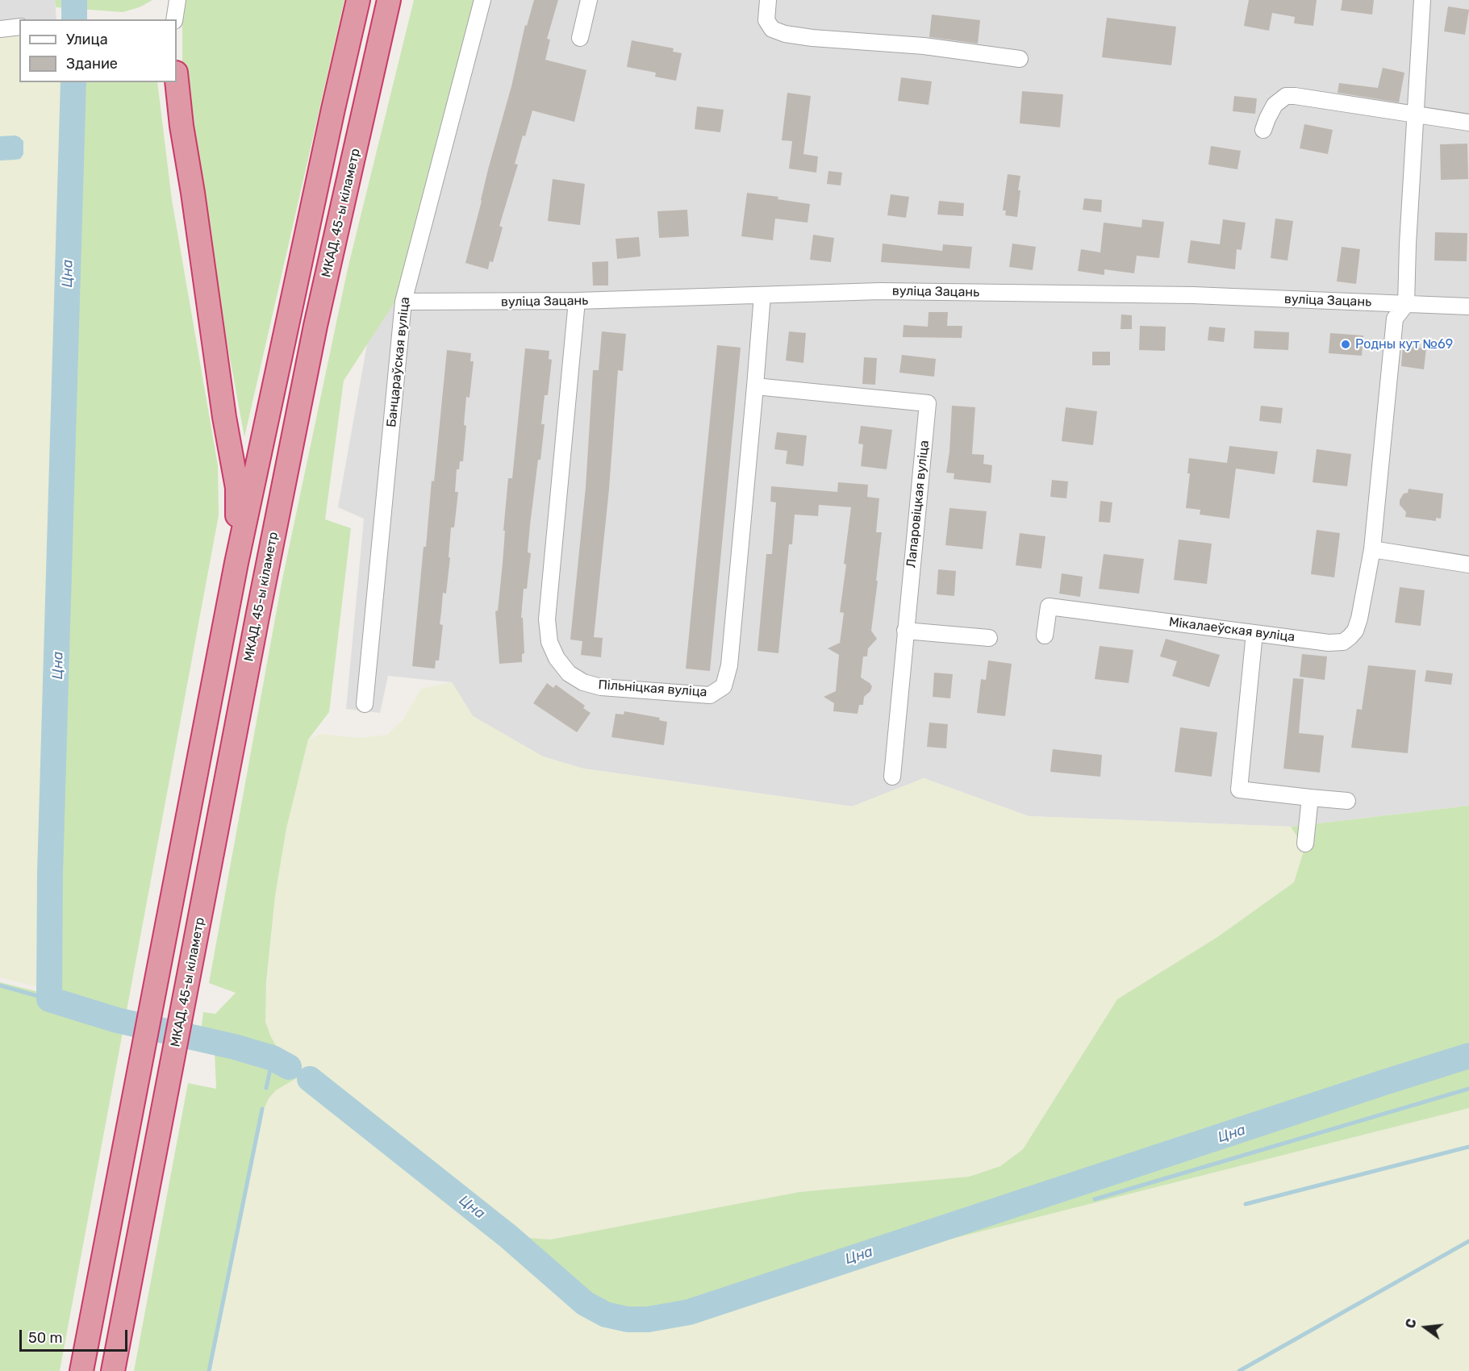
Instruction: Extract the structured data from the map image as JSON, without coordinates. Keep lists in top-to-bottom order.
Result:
{
  "streets": {
    "highway": ["МКАД, 45-ы кіламетр"],
    "street": [
      "вуліца Зацань",
      "Банцараўская вуліца",
      "Лапаровіцкая вуліца",
      "Мікалаеўская вуліца",
      "Пільніцкая вуліца"
    ]
  },
  "crossings": [
    ["вуліца Зацань", "Банцараўская вуліца"],
    ["вуліца Зацань", "Мікалаеўская вуліца"],
    ["вуліца Зацань", "Пільніцкая вуліца"],
    ["Лапаровіцкая вуліца", "Пільніцкая вуліца"]
  ],
  "water": ["Цна"],
  "places": ["Родны кут №69"],
  "legend": ["Улица", "Здание"],
  "scale_bar": "50 m",
  "north": "left"
}
